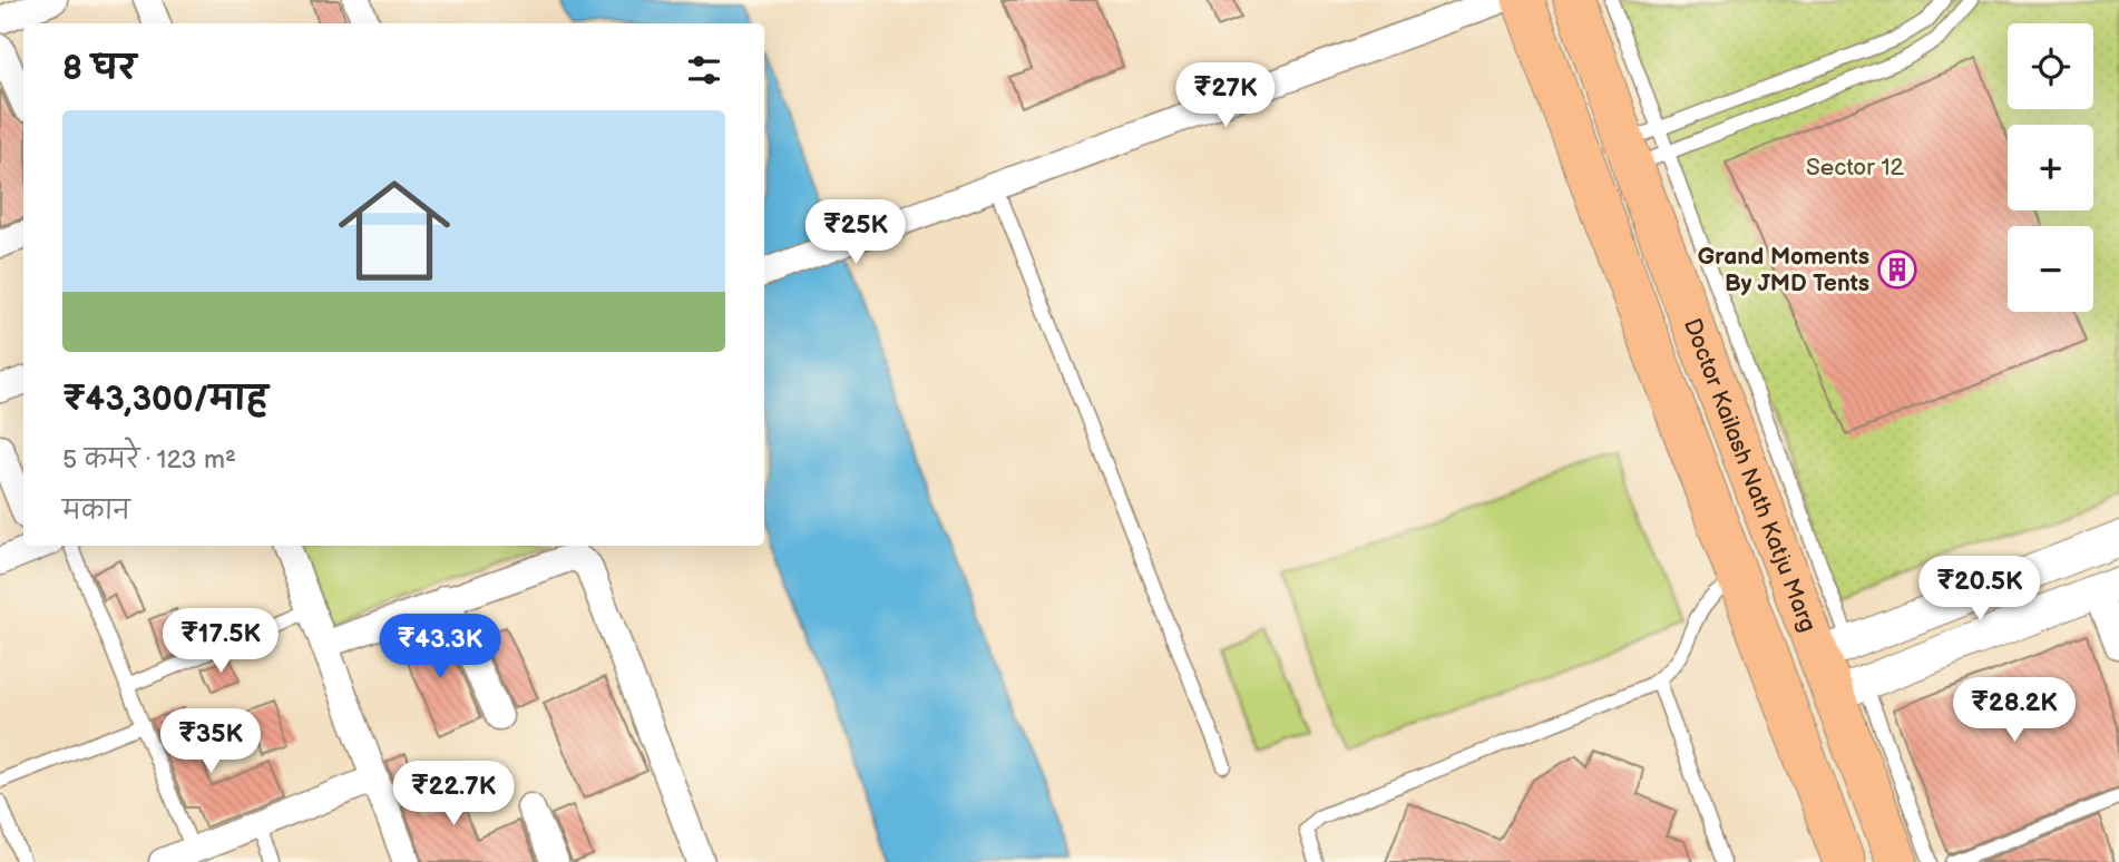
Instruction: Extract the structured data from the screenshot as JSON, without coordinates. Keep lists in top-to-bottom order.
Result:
{
  "streets": {
    "main road": ["Doctor Kailash Nath Katju Marg"]
  },
  "parks": ["Sector 12"],
  "places": {
    "building": ["Grand Moments By JMD Tents"]
  },
  "page": {
    "map_buttons": ["+", "−"],
    "heading": "8 घर",
    "price": [
      "₹27K",
      "₹25K",
      "₹20.5K",
      "₹17.5K",
      "₹43.3K",
      "₹28.2K",
      "₹35K",
      "₹22.7K"
    ],
    "list": [
      {
        "name": "₹43,300/माह",
        "note": "5 कमरे · 123 m² · मकान"
      }
    ]
  }
}
